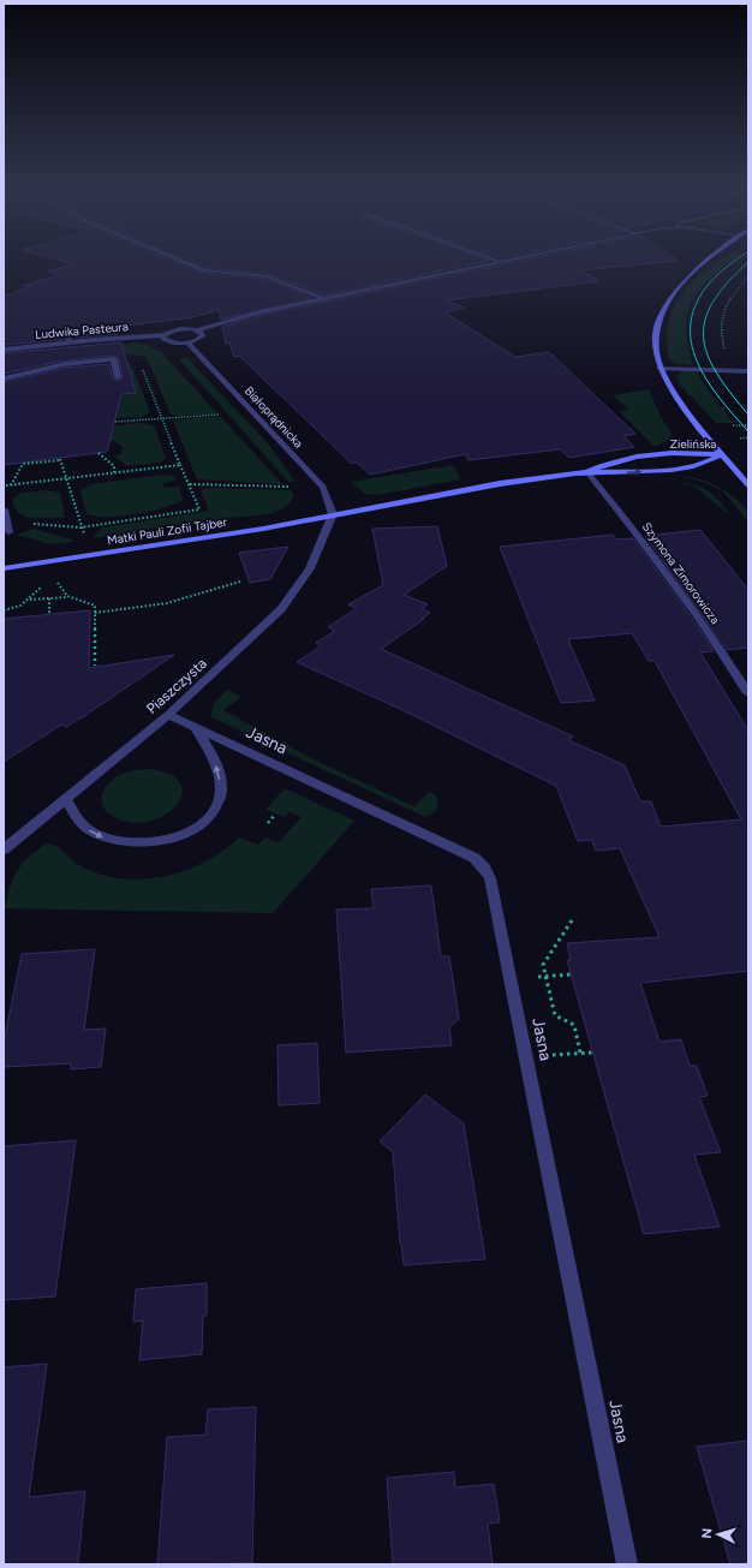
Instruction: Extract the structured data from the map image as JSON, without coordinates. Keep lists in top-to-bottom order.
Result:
{
  "streets": {
    "street": [
      "Ludwika Pasteura",
      "Białoprądnicka",
      "Zielińska",
      "Matki Pauli Zofii Tajber",
      "Szymona Zimorowicza",
      "Piaszczysta",
      "Jasna"
    ]
  },
  "crossings": [
    ["Białoprądnicka", "Zielińska"],
    ["Białoprądnicka", "Matki Pauli Zofii Tajber"],
    ["Białoprądnicka", "Piaszczysta"],
    ["Zielińska", "Matki Pauli Zofii Tajber"],
    ["Zielińska", "Szymona Zimorowicza"],
    ["Zielińska", "Piaszczysta"],
    ["Matki Pauli Zofii Tajber", "Piaszczysta"],
    ["Piaszczysta", "Jasna"]
  ],
  "north": "left"
}
